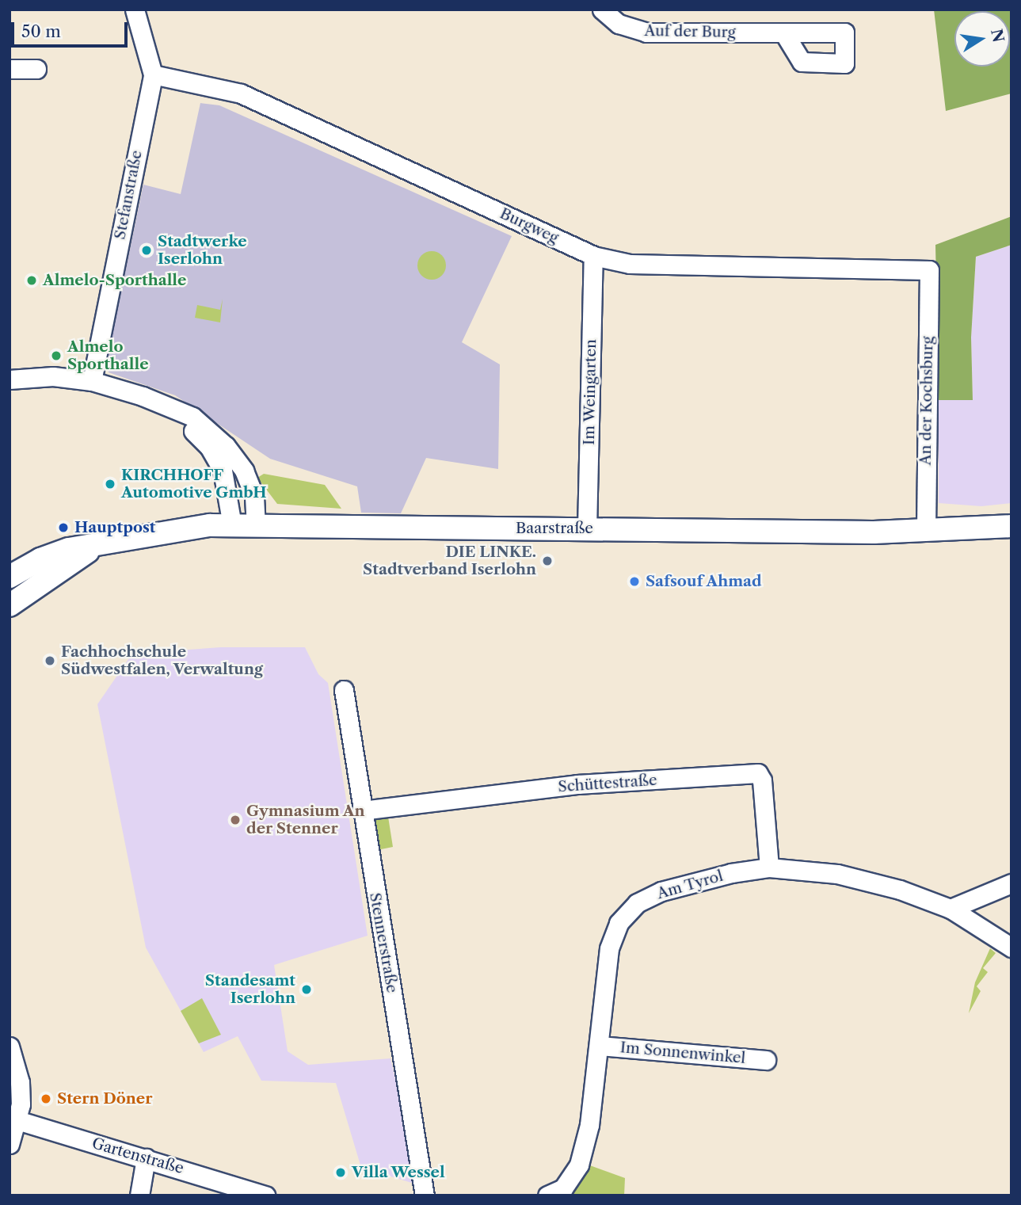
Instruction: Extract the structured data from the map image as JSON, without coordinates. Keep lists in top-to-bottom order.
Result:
{
  "streets": {
    "main road": ["Baarstraße"],
    "street": [
      "Auf der Burg",
      "Stefanstraße",
      "Burgweg",
      "Im Weingarten",
      "An der Kochsburg",
      "Schüttestraße",
      "Am Tyrol",
      "Stennerstraße",
      "Im Sonnenwinkel",
      "Gartenstraße"
    ]
  },
  "crossings": [
    ["Stefanstraße", "Burgweg"],
    ["Burgweg", "Im Weingarten"],
    ["Burgweg", "An der Kochsburg"],
    ["Im Weingarten", "Baarstraße"],
    ["An der Kochsburg", "Baarstraße"],
    ["Schüttestraße", "Am Tyrol"],
    ["Schüttestraße", "Stennerstraße"],
    ["Am Tyrol", "Im Sonnenwinkel"]
  ],
  "places": [
    "Stadtwerke Iserlohn",
    "Almelo-Sporthalle",
    "Almelo Sporthalle",
    "KIRCHHOFF Automotive GmbH",
    "Hauptpost",
    "DIE LINKE. Stadtverband Iserlohn",
    "Safsouf Ahmad",
    "Fachhochschule Südwestfalen, Verwaltung",
    "Gymnasium An der Stenner",
    "Standesamt Iserlohn",
    "Stern Döner",
    "Villa Wessel"
  ],
  "scale_bar": "50 m",
  "north": "right"
}
